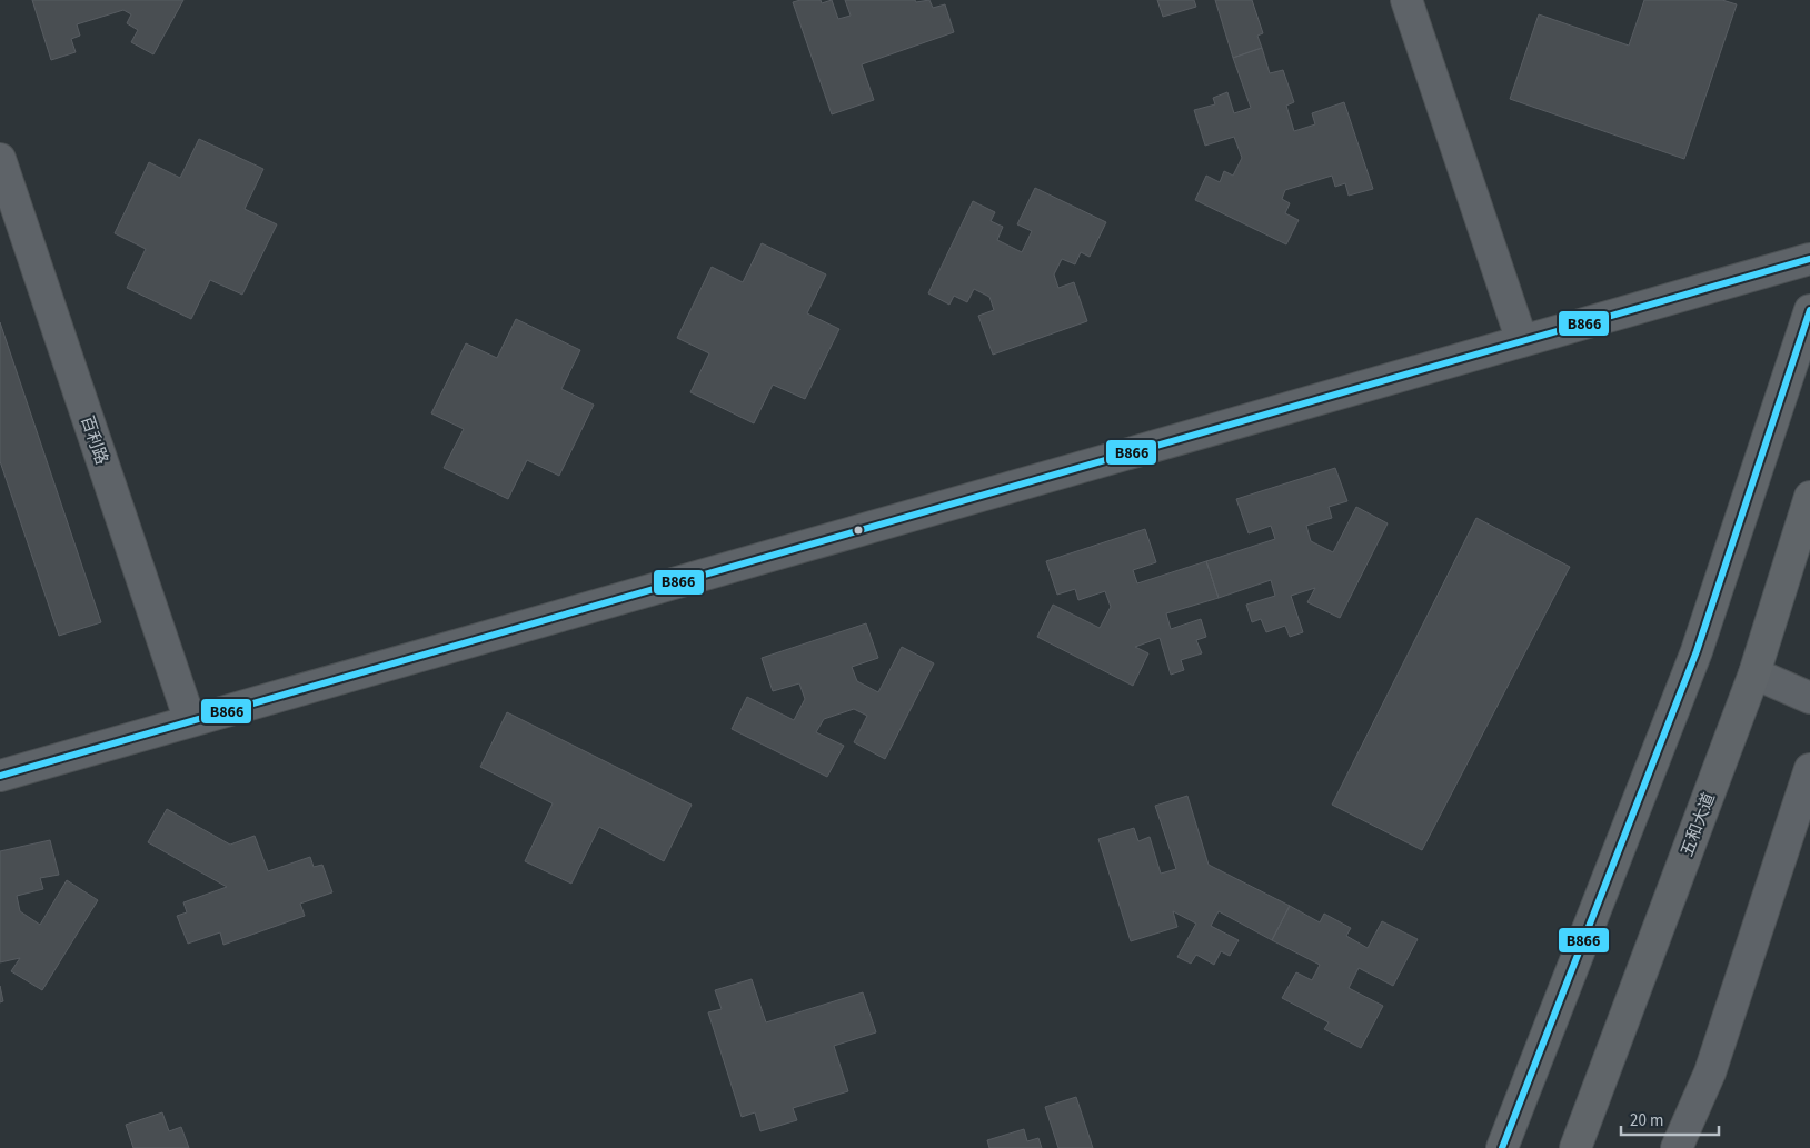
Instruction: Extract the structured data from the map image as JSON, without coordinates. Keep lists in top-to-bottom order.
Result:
{
  "streets": {
    "main road": ["五和大道"],
    "street": ["百利路"]
  },
  "lines": ["transit line B866"],
  "scale_bar": "20 m"
}
